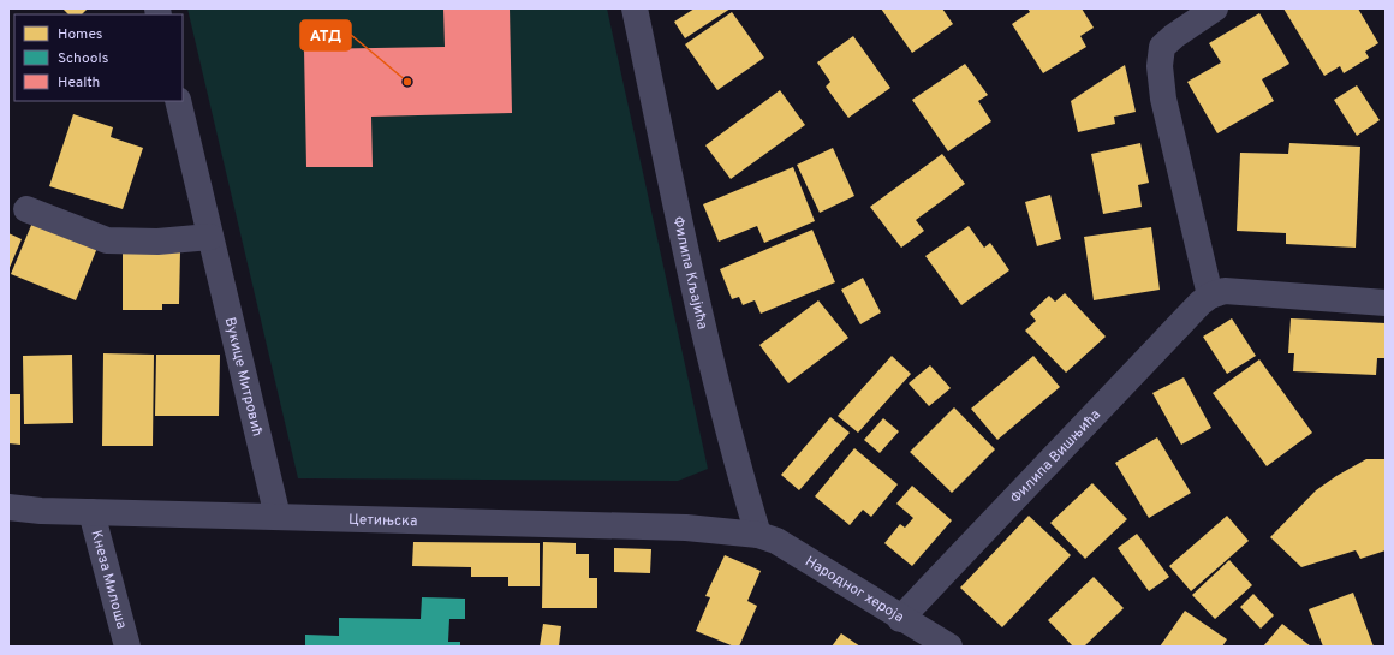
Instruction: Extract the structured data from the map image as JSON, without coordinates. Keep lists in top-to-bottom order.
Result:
{
  "streets": {
    "street": [
      "Филипа Кљајића",
      "Вукице Митровић",
      "Филипа Вишњића",
      "Цетињска",
      "Кнеза Милоша",
      "Народног хероја"
    ]
  },
  "crossings": [
    ["Филипа Кљајића", "Цетињска"],
    ["Филипа Кљајића", "Народног хероја"],
    ["Вукице Митровић", "Цетињска"],
    ["Филипа Вишњића", "Народног хероја"],
    ["Цетињска", "Кнеза Милоша"],
    ["Цетињска", "Народног хероја"]
  ],
  "places": ["АТД"],
  "legend": ["Homes", "Schools", "Health"]
}
